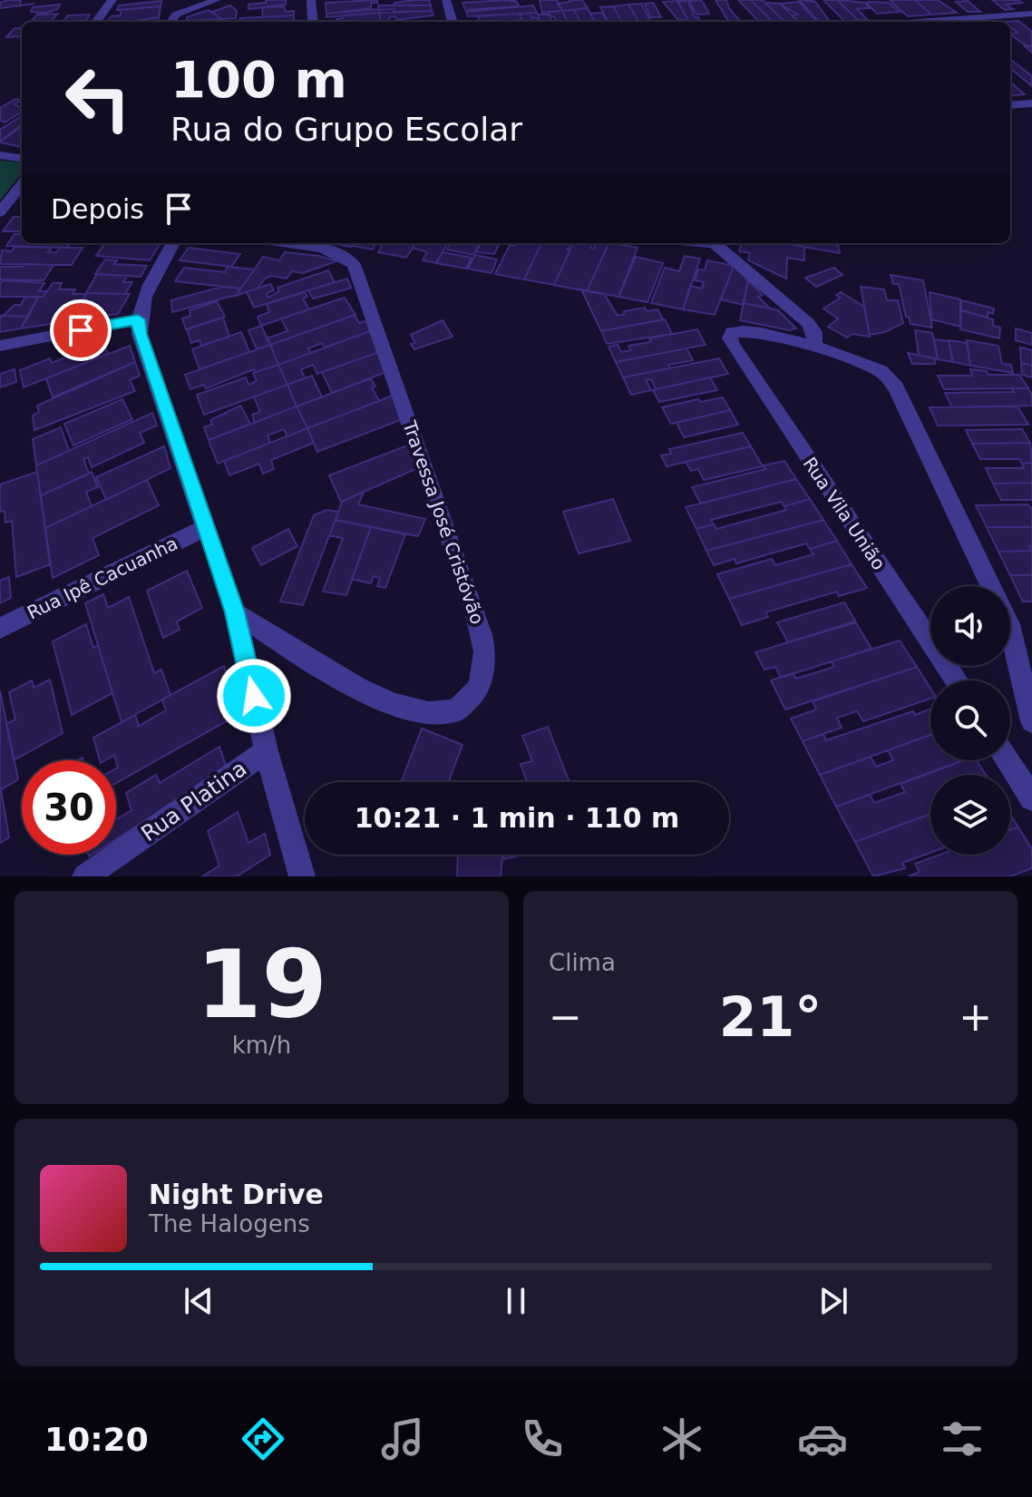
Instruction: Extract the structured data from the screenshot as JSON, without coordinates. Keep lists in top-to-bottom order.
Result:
{
  "streets": {
    "street": [
      "Rua Vila União",
      "Travessa José Cristóvão",
      "Rua Ipê Cacuanha",
      "Rua Platina"
    ]
  },
  "page": {
    "turn": ["100 m", "Rua do Grupo Escolar"],
    "then": "Depois",
    "limit": "30",
    "trip": "10:21 · 1 min · 110 m",
    "tile": [
      ["19", "km/h"],
      "Clima"
    ],
    "heat": ["−", "21°", "+"],
    "song": ["Night Drive", "The Halogens"],
    "tabs": "10:20"
  }
}
